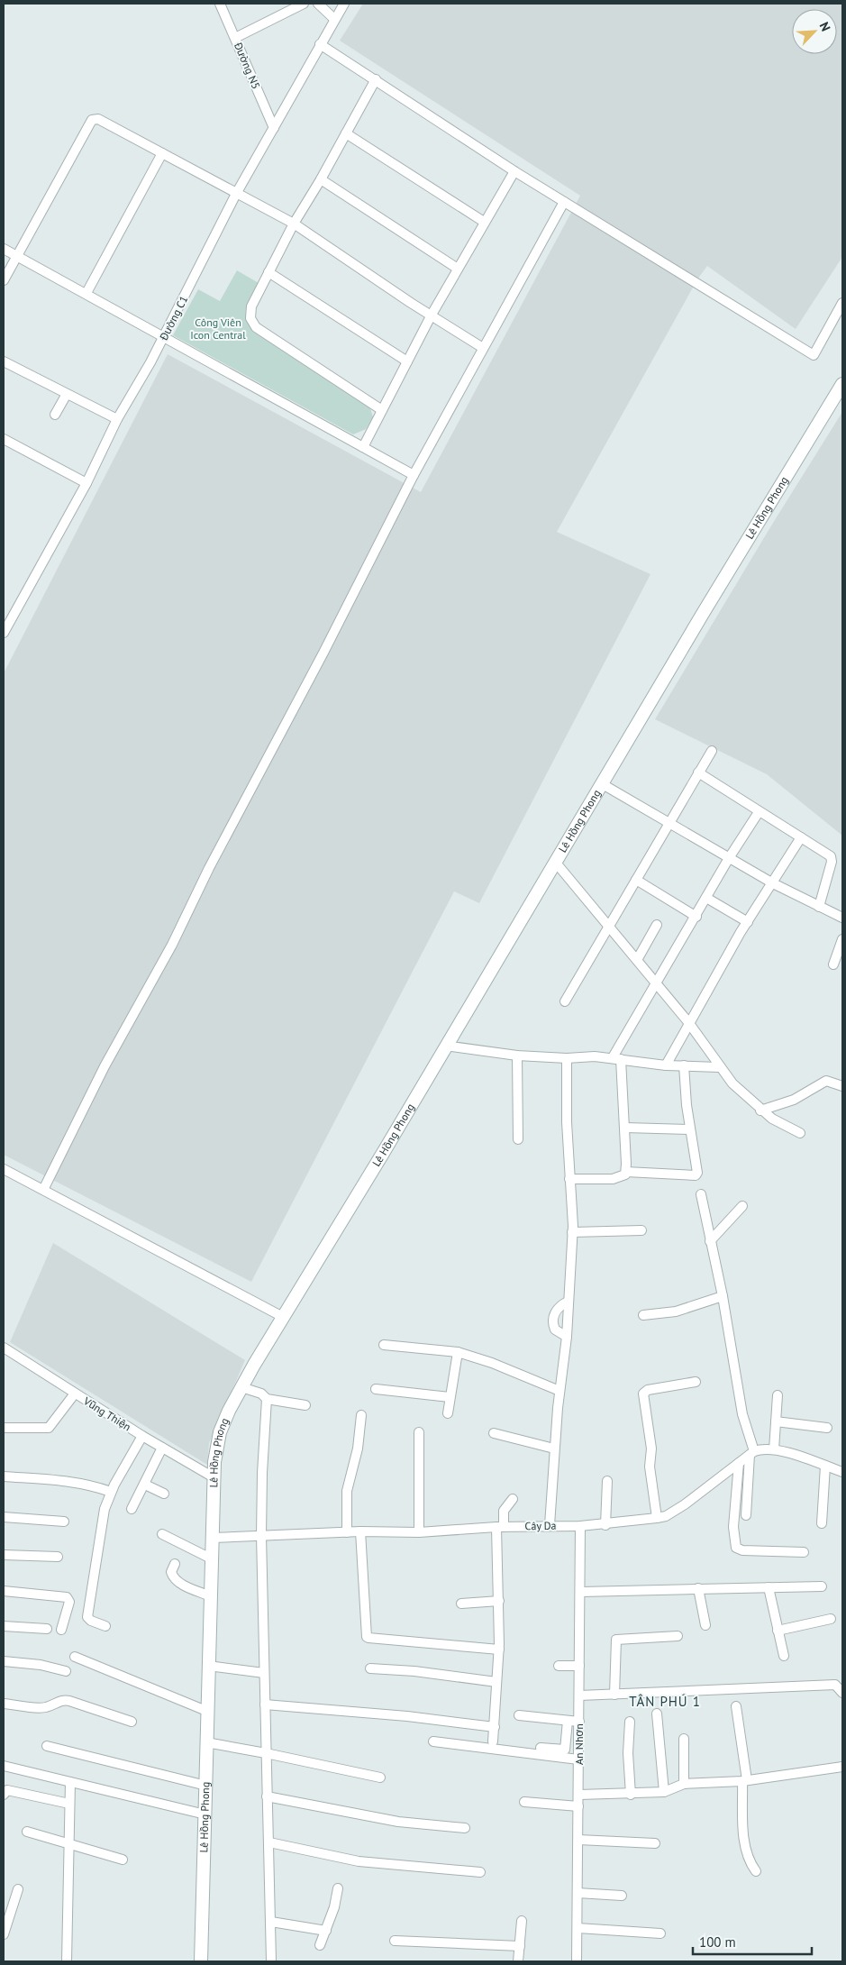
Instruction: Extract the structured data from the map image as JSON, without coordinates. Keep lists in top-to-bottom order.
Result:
{
  "streets": {
    "main road": ["Lê Hồng Phong"],
    "street": [
      "Đường N5",
      "Đường C1",
      "Vũng Thiện",
      "Cây Da",
      "An Nhơn"
    ]
  },
  "crossings": [
    ["Đường N5", "Đường C1"],
    ["Lê Hồng Phong", "Vũng Thiện"],
    ["Lê Hồng Phong", "Cây Da"],
    ["Cây Da", "An Nhơn"]
  ],
  "districts": ["TÂN PHÚ 1"],
  "parks": ["Công Viên Icon Central"],
  "scale_bar": "100 m",
  "north": "top right"
}
